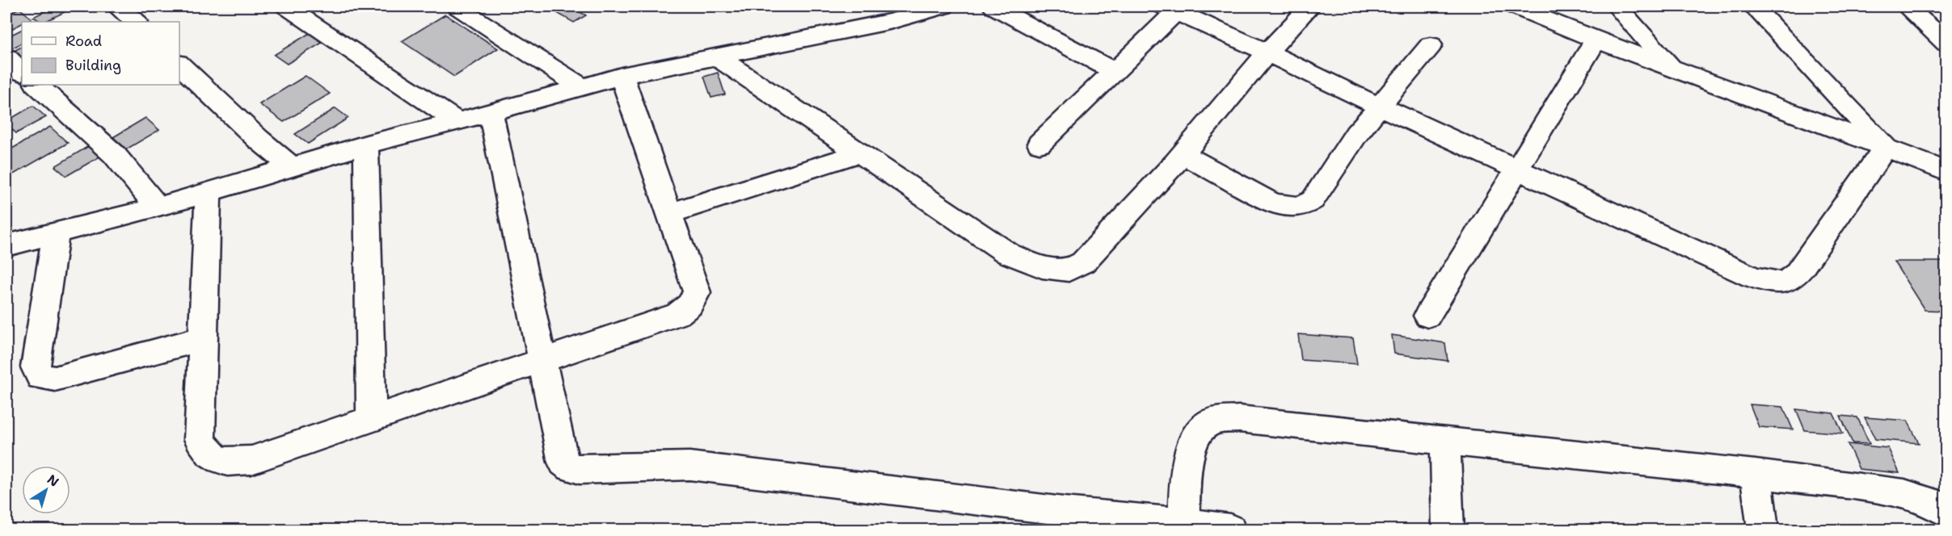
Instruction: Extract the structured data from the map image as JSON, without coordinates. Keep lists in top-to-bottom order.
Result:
{
  "legend": ["Road", "Building"],
  "north": "top right"
}
